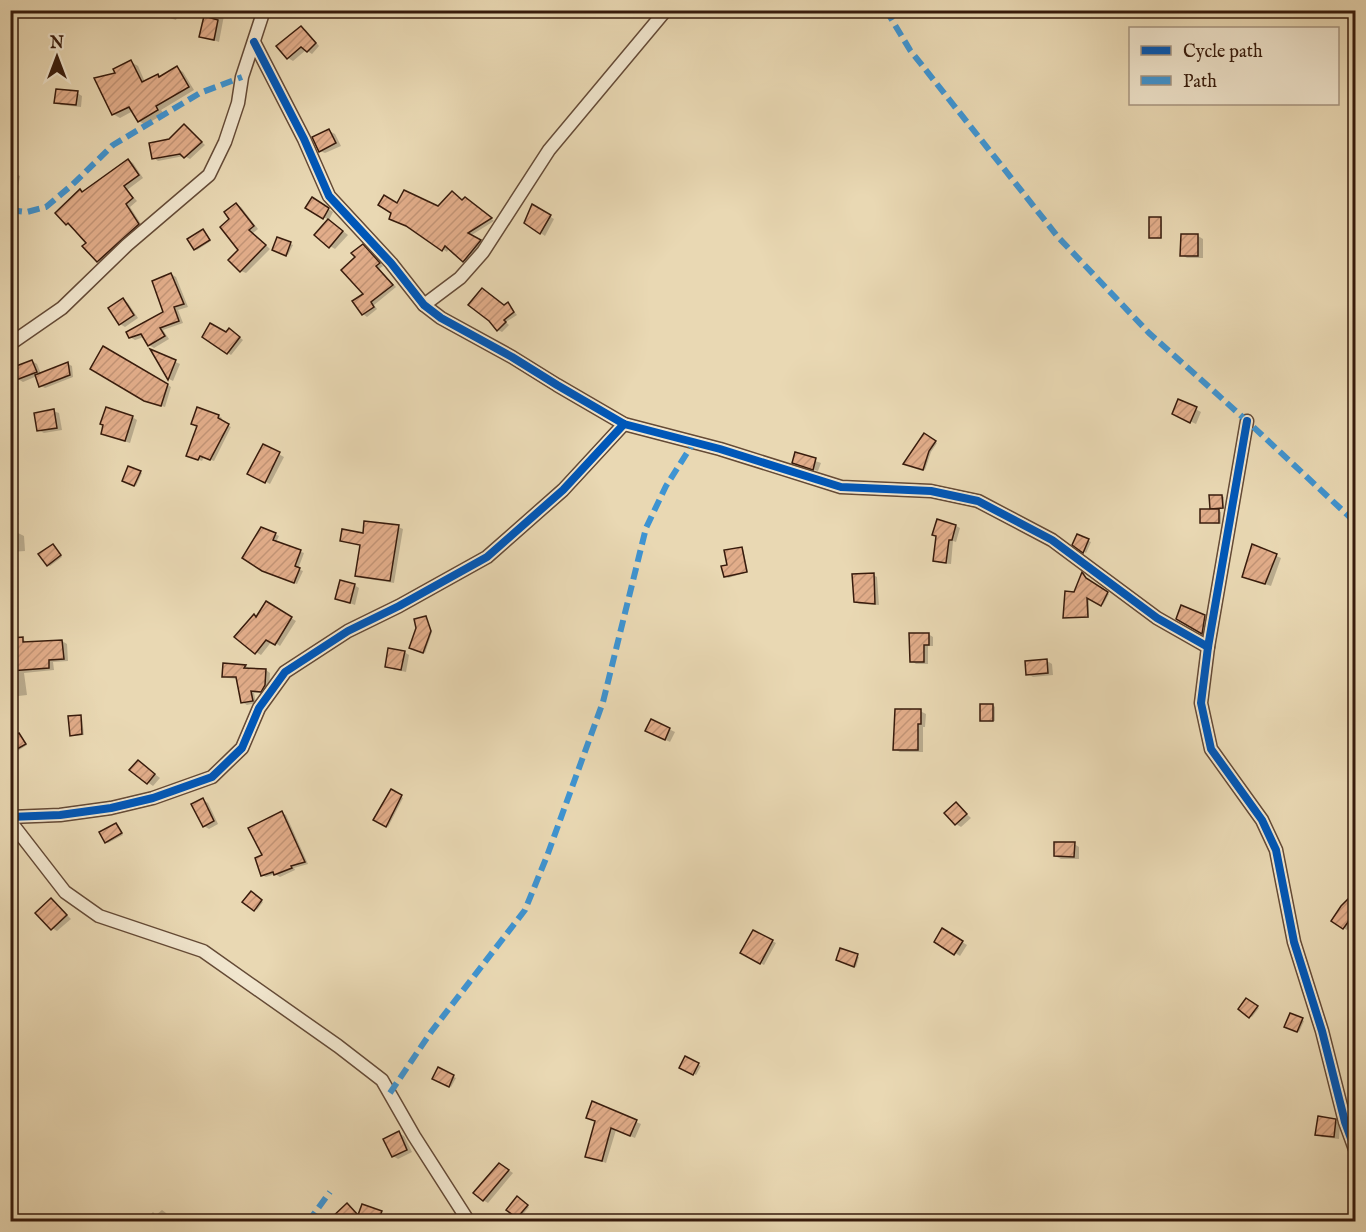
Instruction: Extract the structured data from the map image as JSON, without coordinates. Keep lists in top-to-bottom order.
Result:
{
  "legend": ["Cycle path", "Path"],
  "north": "top"
}
